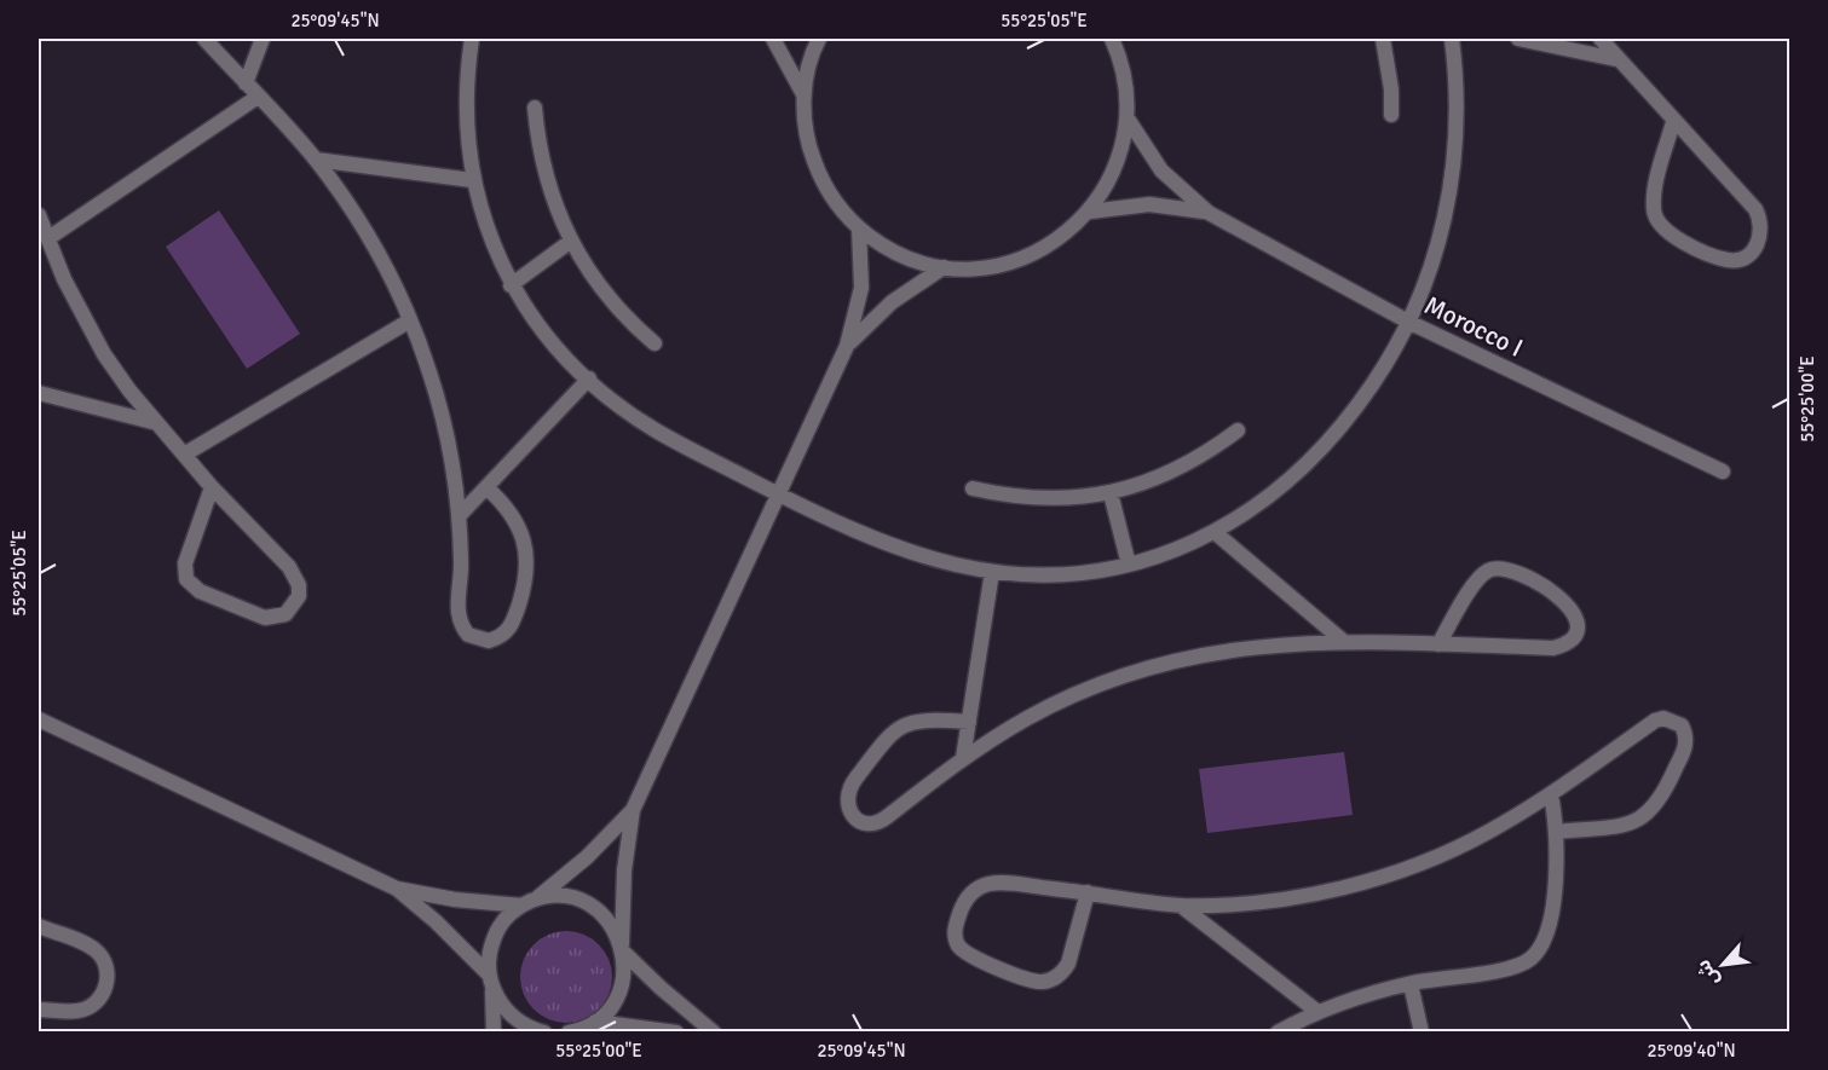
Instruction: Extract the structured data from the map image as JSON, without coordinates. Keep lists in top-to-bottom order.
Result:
{
  "streets": {
    "street": ["Morocco I"]
  },
  "north": "bottom left",
  "coordinates": [
    "25°09'45\"N",
    "55°25'05\"E",
    "55°25'00\"E",
    "25°09'40\"N"
  ]
}
